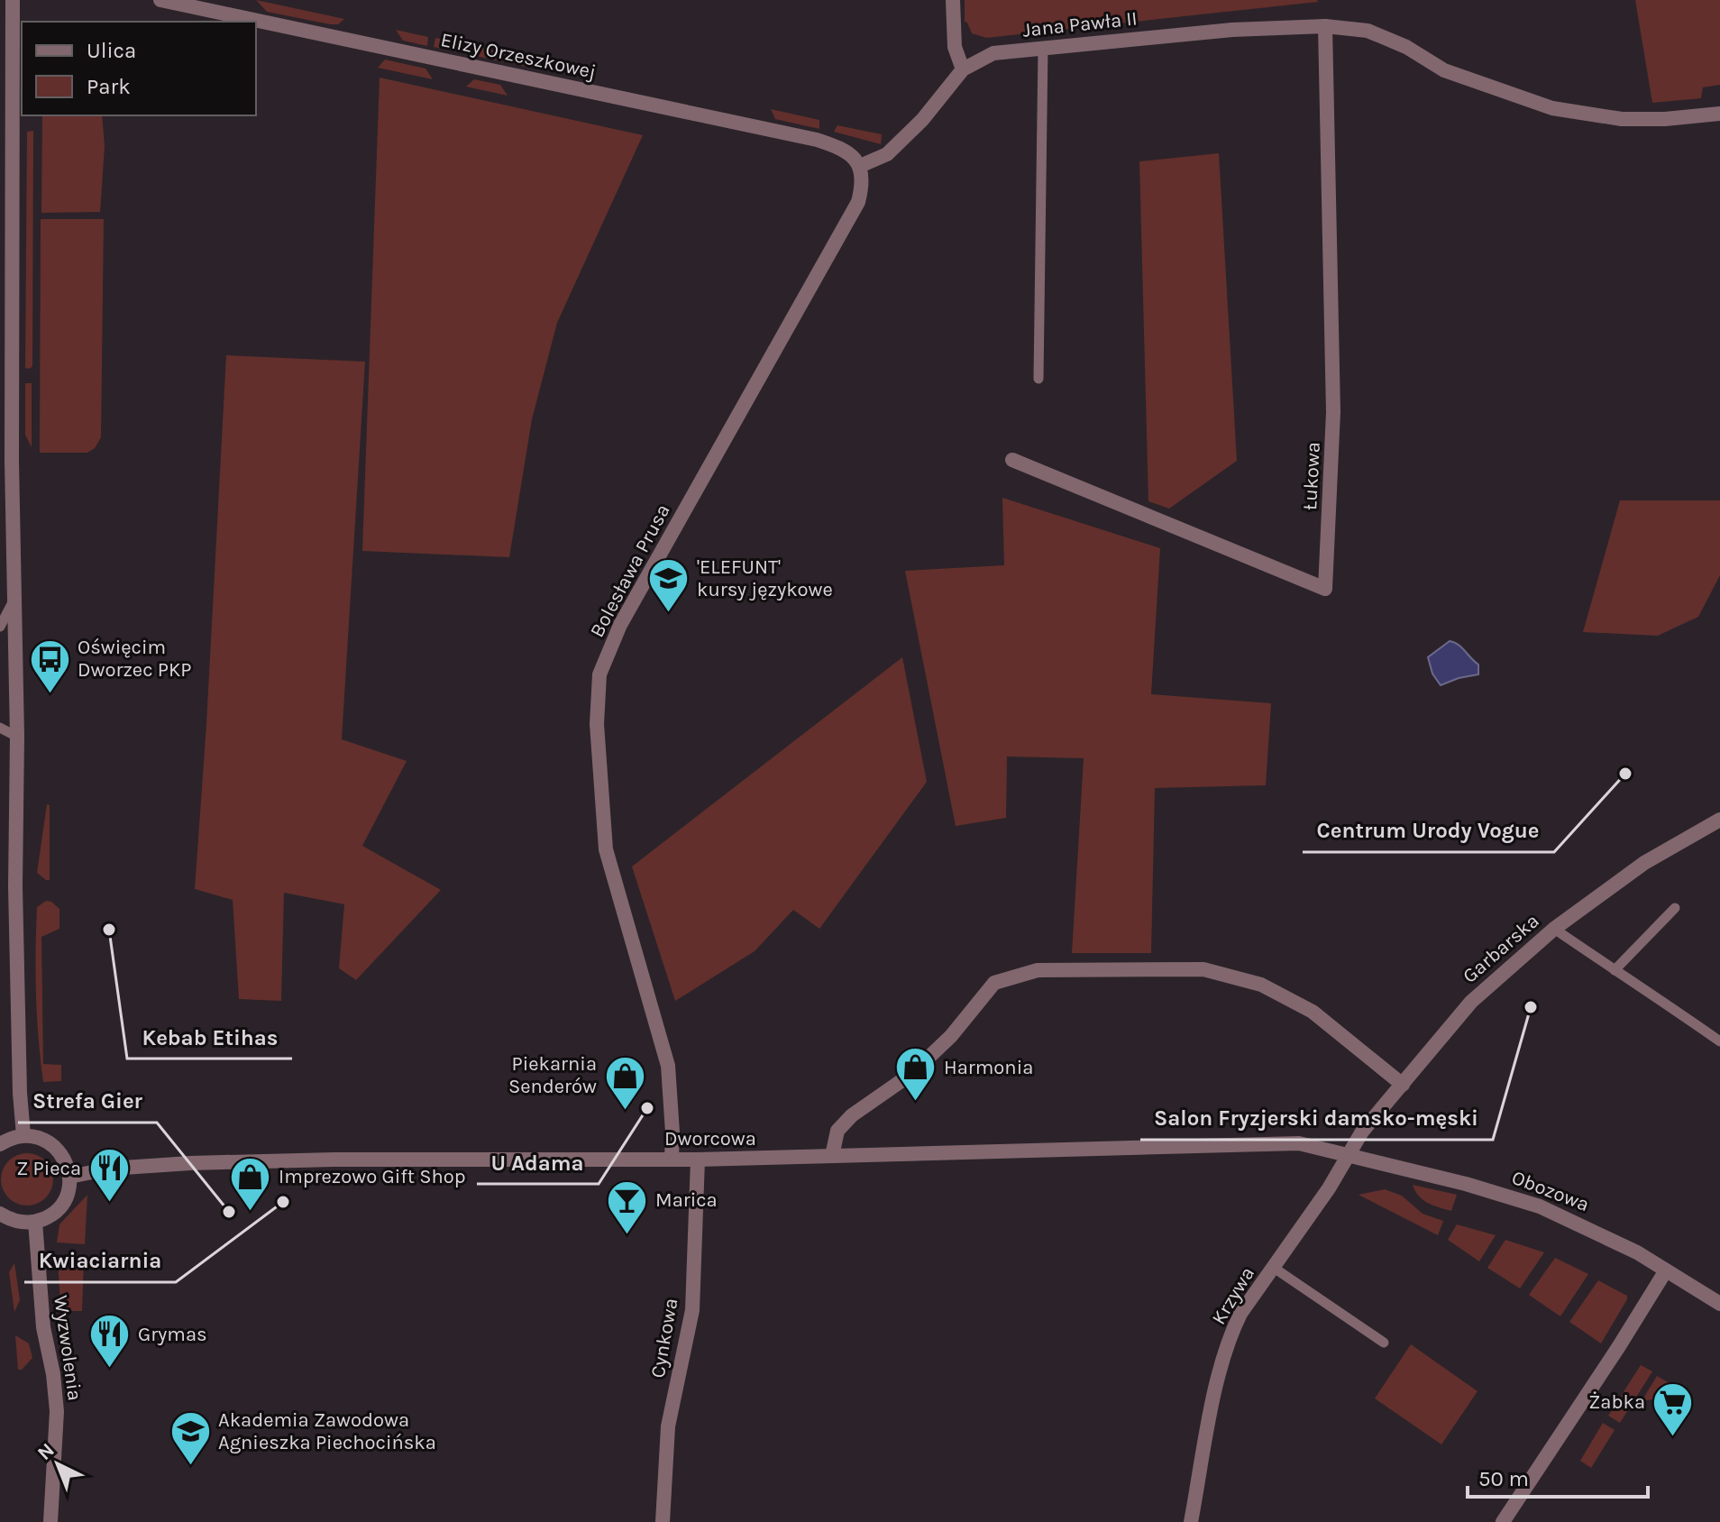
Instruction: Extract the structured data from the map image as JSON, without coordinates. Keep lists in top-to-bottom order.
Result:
{
  "streets": {
    "street": [
      "Jana Pawła II",
      "Elizy Orzeszkowej",
      "Łukowa",
      "Bolesława Prusa",
      "Garbarska",
      "Dworcowa",
      "Obozowa",
      "Krzywa",
      "Cynkowa",
      "Wyzwolenia"
    ]
  },
  "crossings": [
    ["Jana Pawła II", "Elizy Orzeszkowej"],
    ["Jana Pawła II", "Łukowa"],
    ["Jana Pawła II", "Bolesława Prusa"],
    ["Elizy Orzeszkowej", "Bolesława Prusa"],
    ["Bolesława Prusa", "Dworcowa"],
    ["Garbarska", "Dworcowa"],
    ["Garbarska", "Obozowa"],
    ["Garbarska", "Krzywa"],
    ["Dworcowa", "Obozowa"],
    ["Dworcowa", "Krzywa"],
    ["Dworcowa", "Cynkowa"],
    ["Obozowa", "Krzywa"]
  ],
  "places": {
    "school or university": ["'ELEFUNT' kursy językowe", "Akademia Zawodowa Agnieszka Piechocińska"],
    "bus stop": ["Oświęcim Dworzec PKP"],
    "other": [
      "Centrum Urody Vogue",
      "Kebab Etihas",
      "Salon Fryzjerski damsko-męski",
      "U Adama",
      "Kwiaciarnia",
      "Strefa Gier"
    ],
    "shop": ["Harmonia", "Piekarnia Senderów", "Imprezowo Gift Shop"],
    "restaurant": ["Z Pieca", "Grymas"],
    "bar": ["Marica"],
    "supermarket": ["Żabka"]
  },
  "legend": ["Ulica", "Park"],
  "scale_bar": "50 m",
  "north": "top left"
}
